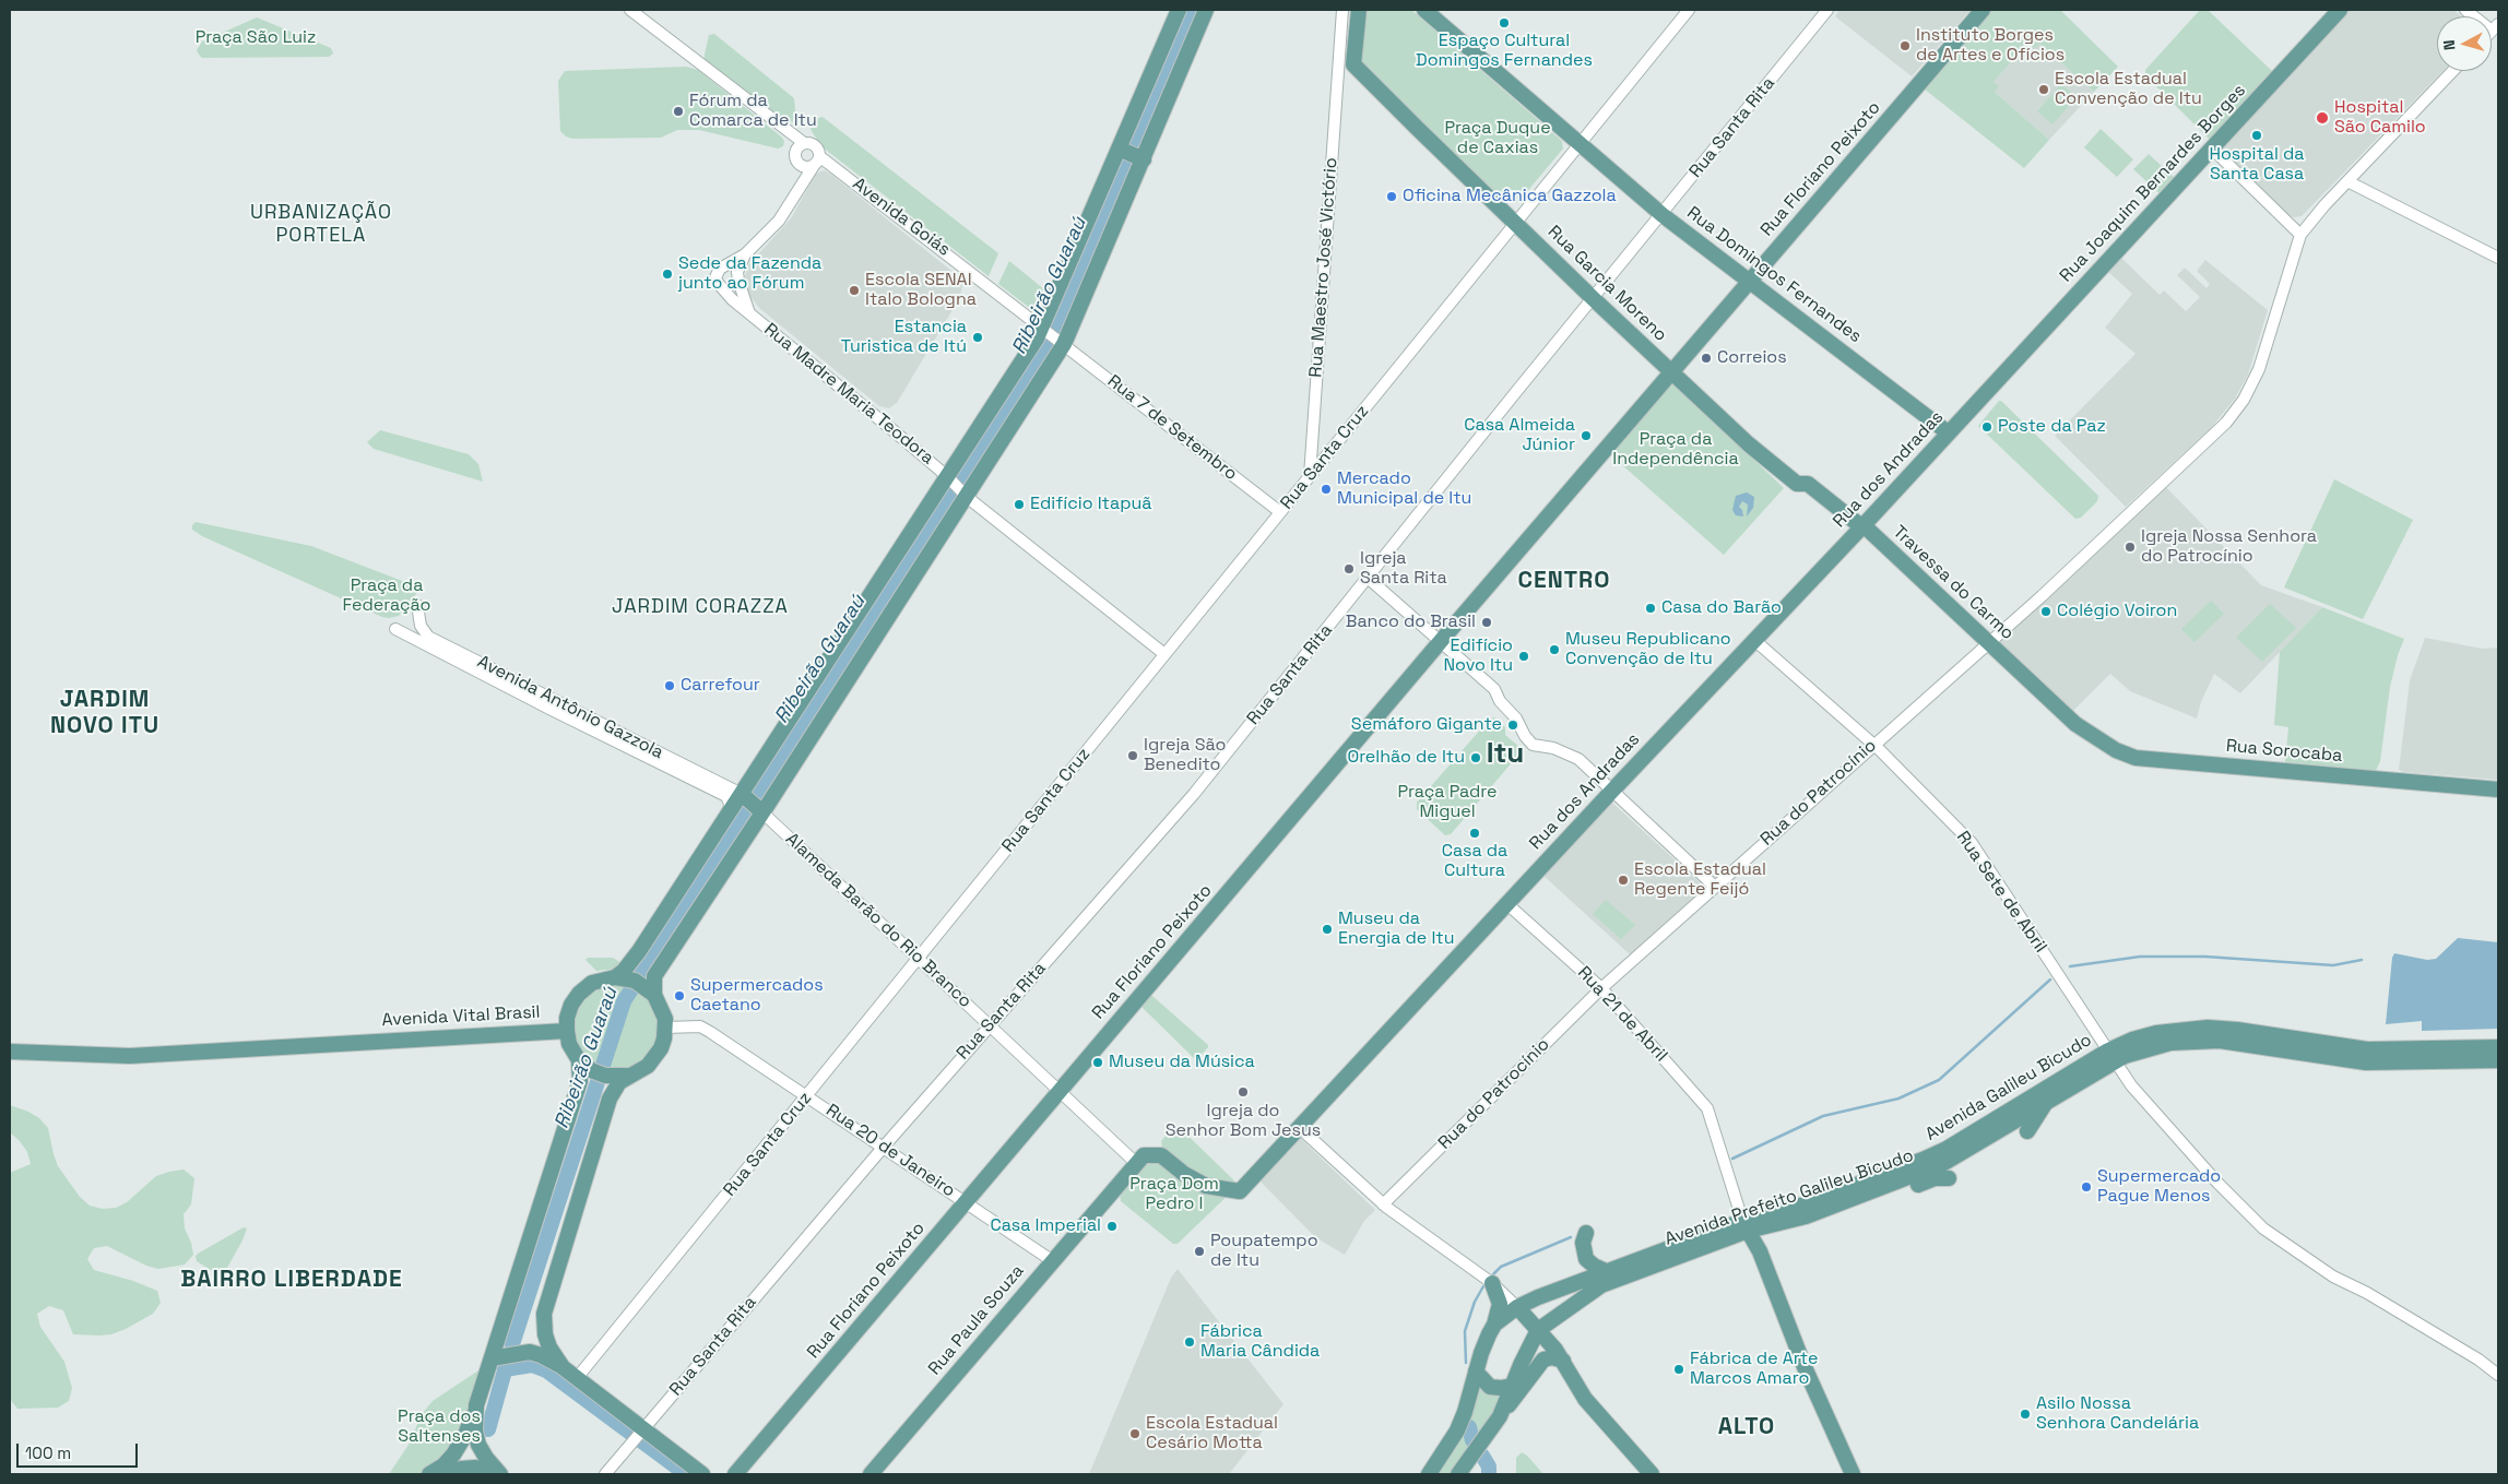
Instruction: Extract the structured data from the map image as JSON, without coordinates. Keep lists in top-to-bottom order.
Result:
{
  "streets": {
    "main road": [
      "Rua Floriano Peixoto",
      "Rua Joaquim Bernardes Borges",
      "Rua Domingos Fernandes",
      "Rua Garcia Moreno",
      "Rua dos Andradas",
      "Travessa do Carmo",
      "Rua Sorocaba",
      "Avenida Vital Brasil",
      "Avenida Galileu Bicudo",
      "Avenida Prefeito Galileu Bicudo",
      "Rua Paula Souza"
    ],
    "street": [
      "Rua Santa Rita",
      "Avenida Goiás",
      "Rua Maestro José Victório",
      "Rua Madre Maria Teodora",
      "Rua 7 de Setembro",
      "Rua Santa Cruz",
      "Avenida Antônio Gazzola",
      "Rua do Patrocínio",
      "Rua Sete de Abril",
      "Alameda Barão do Rio Branco",
      "Rua 21 de Abril",
      "Rua 20 de Janeiro"
    ]
  },
  "crossings": [
    ["Rua Santa Rita", "Rua Domingos Fernandes"],
    ["Rua Santa Rita", "Rua Garcia Moreno"],
    ["Rua Santa Rita", "Alameda Barão do Rio Branco"],
    ["Rua Santa Rita", "Rua 20 de Janeiro"],
    ["Rua Floriano Peixoto", "Rua Domingos Fernandes"],
    ["Rua Floriano Peixoto", "Rua Garcia Moreno"],
    ["Rua Floriano Peixoto", "Travessa do Carmo"],
    ["Rua Floriano Peixoto", "Alameda Barão do Rio Branco"],
    ["Rua Floriano Peixoto", "Rua 20 de Janeiro"],
    ["Rua Joaquim Bernardes Borges", "Rua dos Andradas"],
    ["Avenida Goiás", "Rua 7 de Setembro"],
    ["Rua Maestro José Victório", "Rua Santa Cruz"],
    ["Rua Domingos Fernandes", "Rua dos Andradas"],
    ["Rua Garcia Moreno", "Rua Santa Cruz"],
    ["Rua Garcia Moreno", "Travessa do Carmo"],
    ["Rua 7 de Setembro", "Rua Santa Cruz"],
    ["Rua Santa Cruz", "Alameda Barão do Rio Branco"],
    ["Rua Santa Cruz", "Rua 20 de Janeiro"],
    ["Rua dos Andradas", "Travessa do Carmo"],
    ["Rua dos Andradas", "Rua Sete de Abril"],
    ["Rua dos Andradas", "Rua 21 de Abril"],
    ["Travessa do Carmo", "Rua Sorocaba"],
    ["Travessa do Carmo", "Rua do Patrocínio"],
    ["Avenida Antônio Gazzola", "Alameda Barão do Rio Branco"],
    ["Rua do Patrocínio", "Rua Sete de Abril"],
    ["Rua do Patrocínio", "Rua 21 de Abril"],
    ["Rua Sete de Abril", "Avenida Galileu Bicudo"],
    ["Rua Sete de Abril", "Avenida Prefeito Galileu Bicudo"],
    ["Alameda Barão do Rio Branco", "Rua Paula Souza"],
    ["Rua 21 de Abril", "Avenida Galileu Bicudo"],
    ["Rua 21 de Abril", "Avenida Prefeito Galileu Bicudo"],
    ["Avenida Vital Brasil", "Rua 20 de Janeiro"],
    ["Avenida Galileu Bicudo", "Avenida Prefeito Galileu Bicudo"],
    ["Rua 20 de Janeiro", "Rua Paula Souza"]
  ],
  "districts": [
    "URBANIZAÇÃO PORTELA",
    "CENTRO",
    "JARDIM CORAZZA",
    "JARDIM NOVO ITU",
    "Itu",
    "BAIRRO LIBERDADE",
    "ALTO"
  ],
  "water": ["Ribeirão Guaraú"],
  "parks": [
    "Praça São Luiz",
    "Praça Duque de Caxias",
    "Praça da Independência",
    "Praça da Federação",
    "Praça Padre Miguel",
    "Praça Dom Pedro I",
    "Praça dos Saltenses"
  ],
  "places": [
    "Espaço Cultural Domingos Fernandes",
    "Instituto Borges de Artes e Ofícios",
    "Escola Estadual Convenção de Itu",
    "Fórum da Comarca de Itu",
    "Hospital São Camilo",
    "Hospital da Santa Casa",
    "Oficina Mecânica Gazzola",
    "Sede da Fazenda junto ao Fórum",
    "Escola SENAI Italo Bologna",
    "Estancia Turistica de Itú",
    "Correios",
    "Poste da Paz",
    "Casa Almeida Júnior",
    "Mercado Municipal de Itu",
    "Edifício Itapuã",
    "Igreja Nossa Senhora do Patrocínio",
    "Igreja Santa Rita",
    "Casa do Barão",
    "Colégio Voiron",
    "Banco do Brasil",
    "Museu Republicano Convenção de Itu",
    "Edifício Novo Itu",
    "Carrefour",
    "Semáforo Gigante",
    "Igreja São Benedito",
    "Orelhão de Itu",
    "Casa da Cultura",
    "Escola Estadual Regente Feijó",
    "Museu da Energia de Itu",
    "Supermercados Caetano",
    "Museu da Música",
    "Igreja do Senhor Bom Jesus",
    "Supermercado Pague Menos",
    "Casa Imperial",
    "Poupatempo de Itu",
    "Fábrica Maria Cândida",
    "Fábrica de Arte Marcos Amaro",
    "Asilo Nossa Senhora Candelária",
    "Escola Estadual Cesário Motta"
  ],
  "scale_bar": "100 m",
  "north": "left"
}
